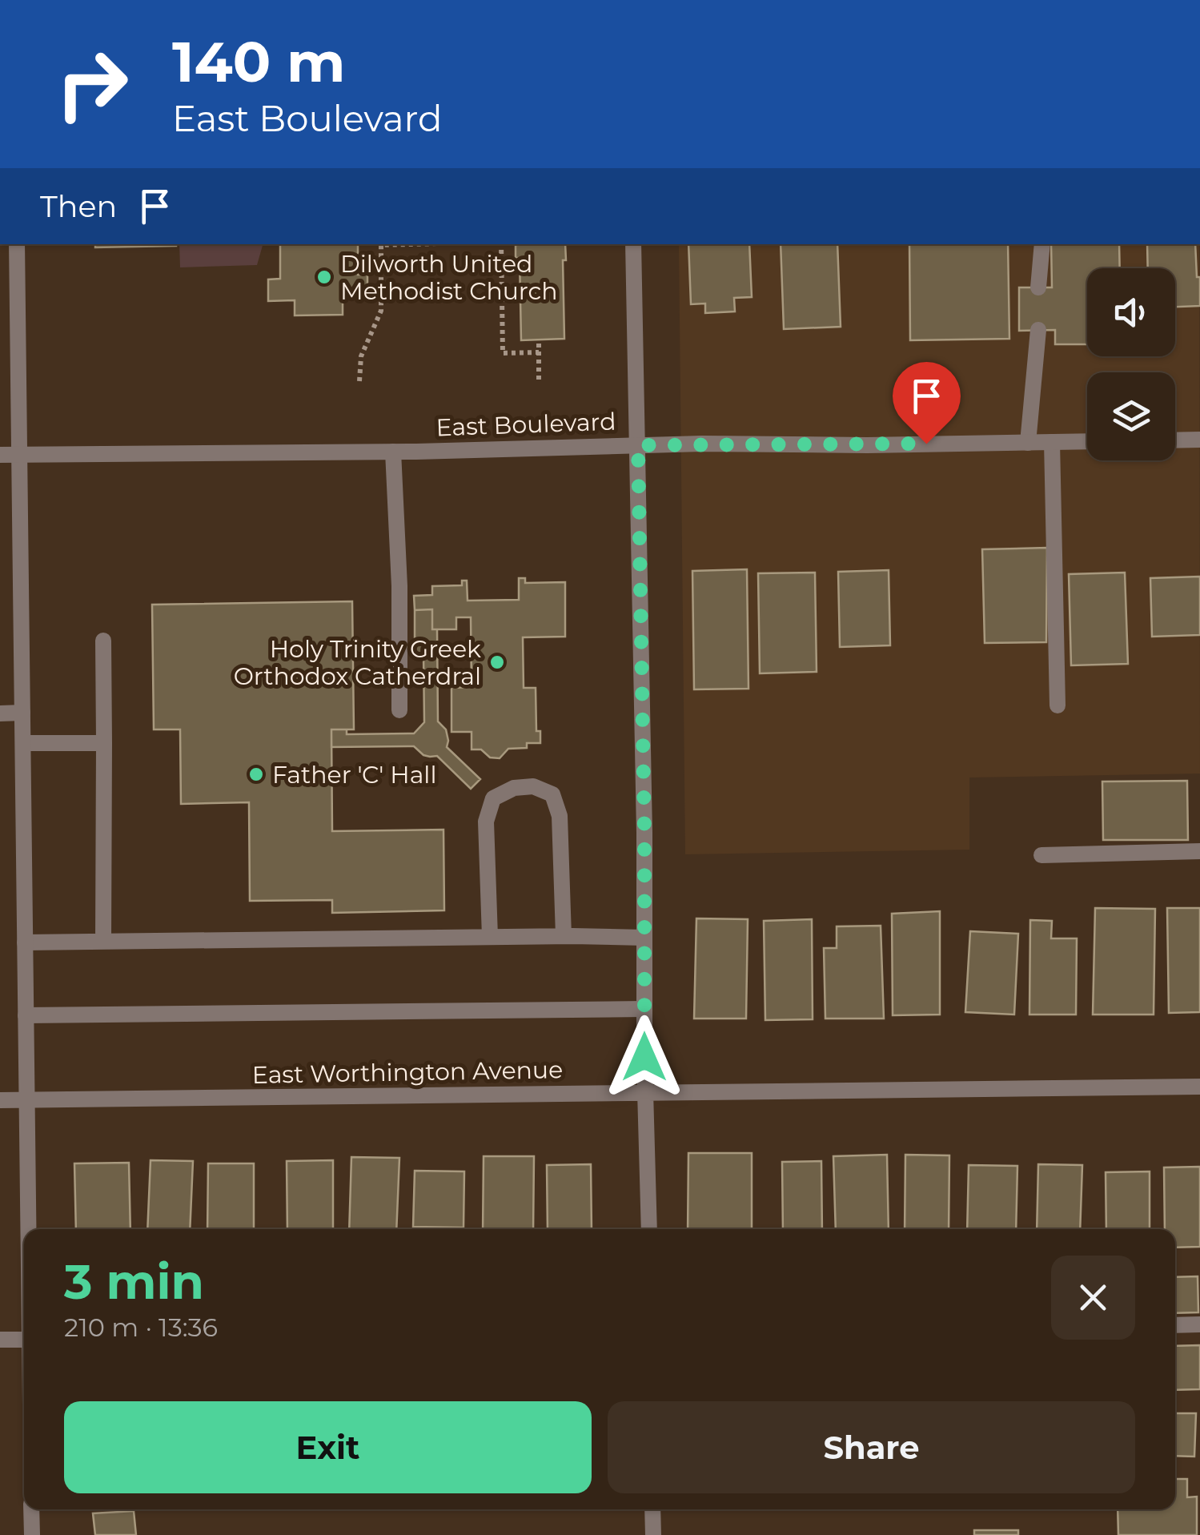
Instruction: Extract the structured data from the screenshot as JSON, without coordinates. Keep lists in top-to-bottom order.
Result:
{
  "streets": {
    "street": ["East Boulevard", "East Worthington Avenue"]
  },
  "places": ["Dilworth United Methodist Church", "Holy Trinity Greek Orthodox Catherdral", "Father 'C' Hall"],
  "page": {
    "turn": ["140 m", "East Boulevard"],
    "then": "Then",
    "heading": ["3 min", "210 m · 13:36"],
    "buttons": ["Exit", "Share"]
  }
}
